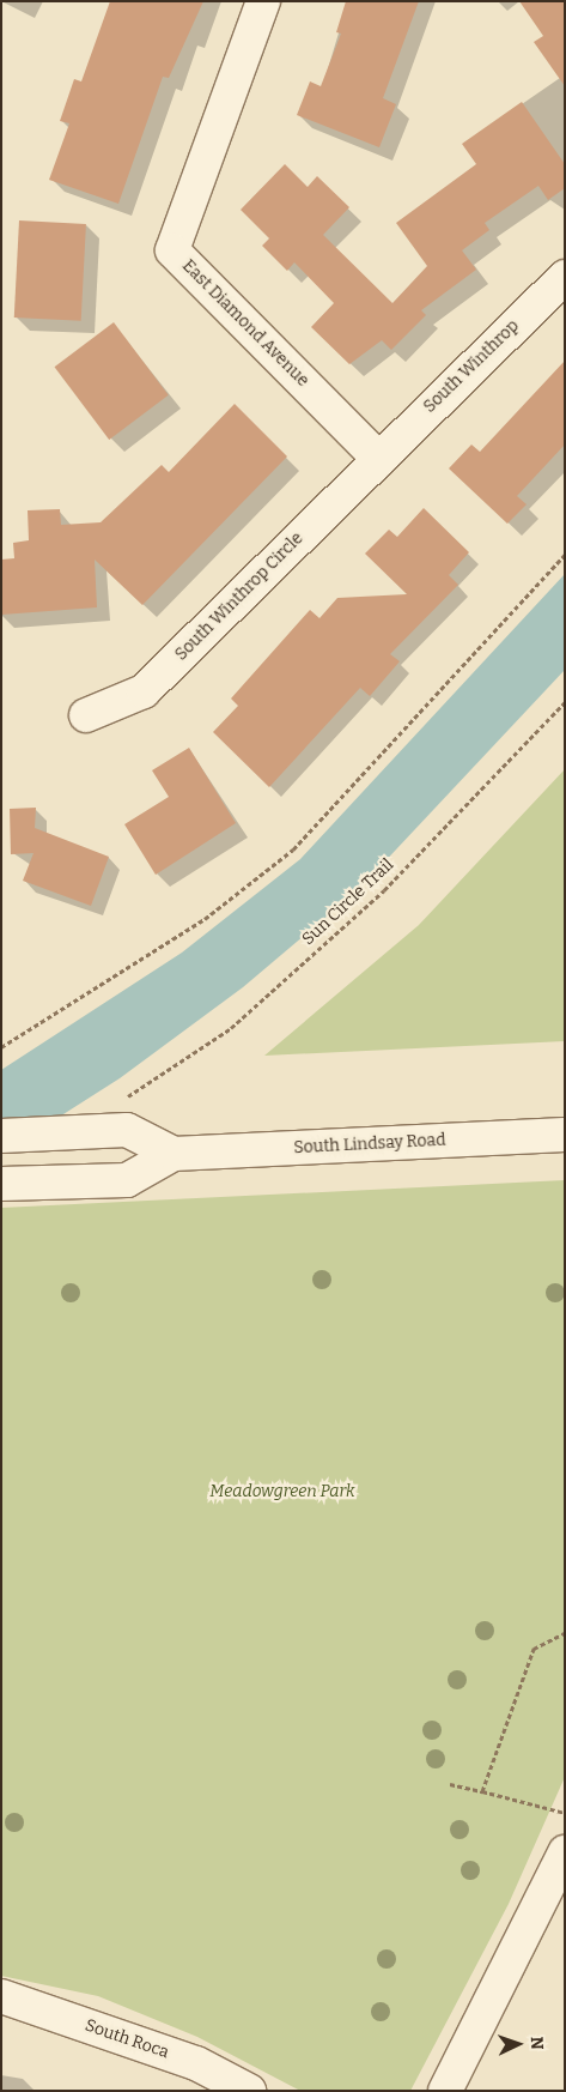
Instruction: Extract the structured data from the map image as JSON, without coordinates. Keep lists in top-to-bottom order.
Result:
{
  "streets": {
    "street": [
      "East Diamond Avenue",
      "South Winthrop",
      "South Winthrop Circle",
      "South Lindsay Road",
      "South Roca"
    ],
    "path": ["Sun Circle Trail"]
  },
  "crossings": [
    ["East Diamond Avenue", "South Winthrop"],
    ["East Diamond Avenue", "South Winthrop Circle"],
    ["South Winthrop", "South Winthrop Circle"]
  ],
  "parks": ["Meadowgreen Park"],
  "north": "right"
}
